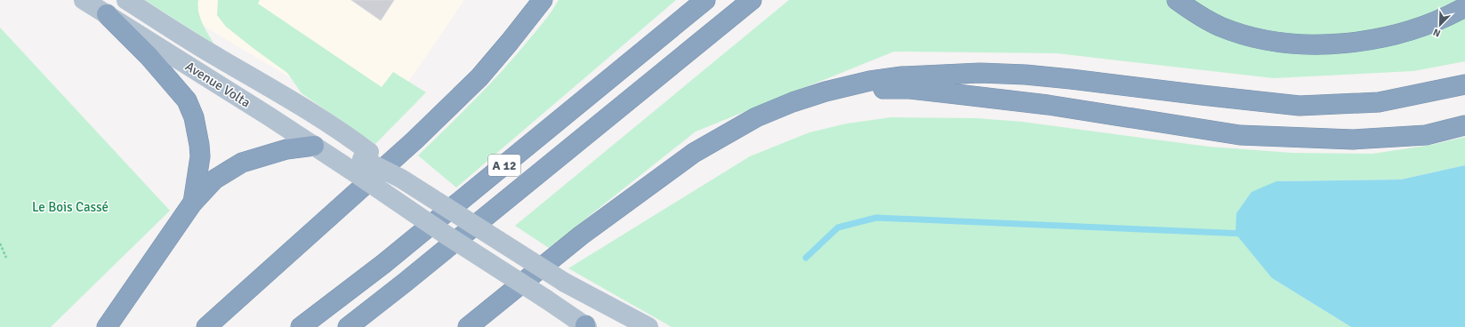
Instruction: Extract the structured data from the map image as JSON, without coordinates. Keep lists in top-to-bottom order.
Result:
{
  "streets": {
    "highway": ["A 12"],
    "main road": ["Avenue Volta"]
  },
  "parks": ["Le Bois Cassé"],
  "north": "bottom left"
}
